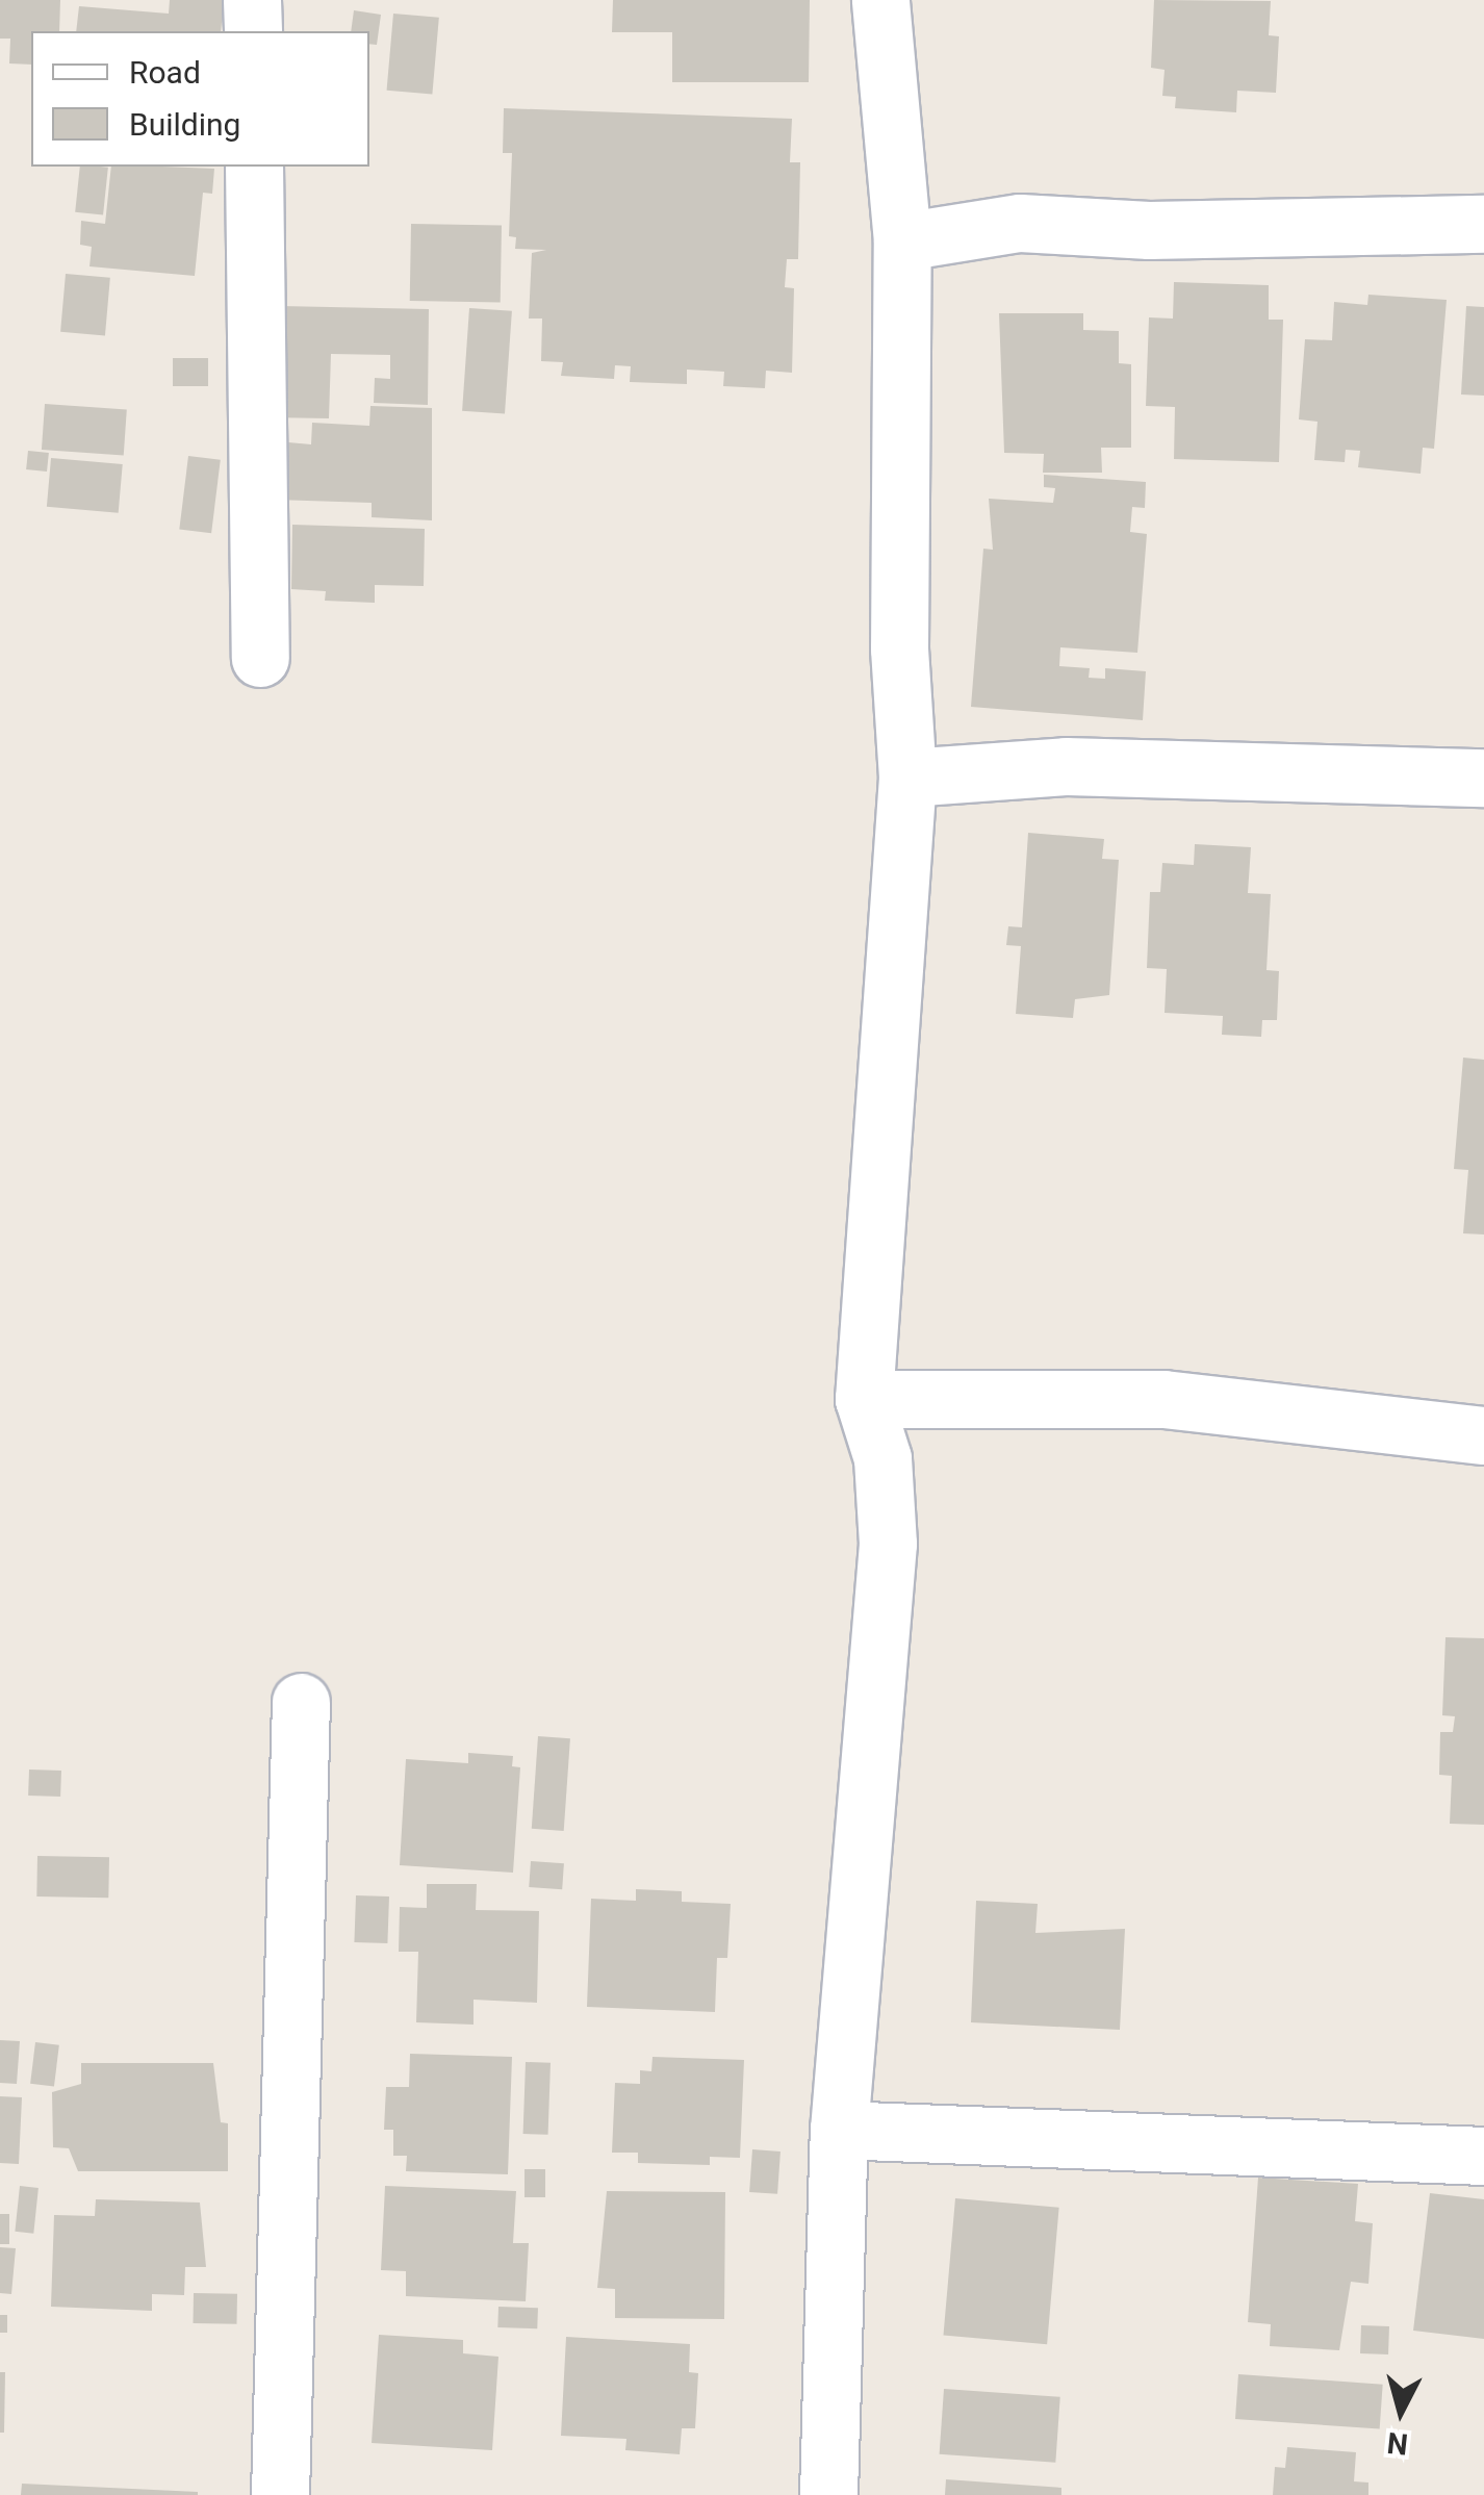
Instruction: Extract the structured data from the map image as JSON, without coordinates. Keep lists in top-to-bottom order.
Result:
{
  "legend": ["Road", "Building"],
  "north": "bottom"
}
